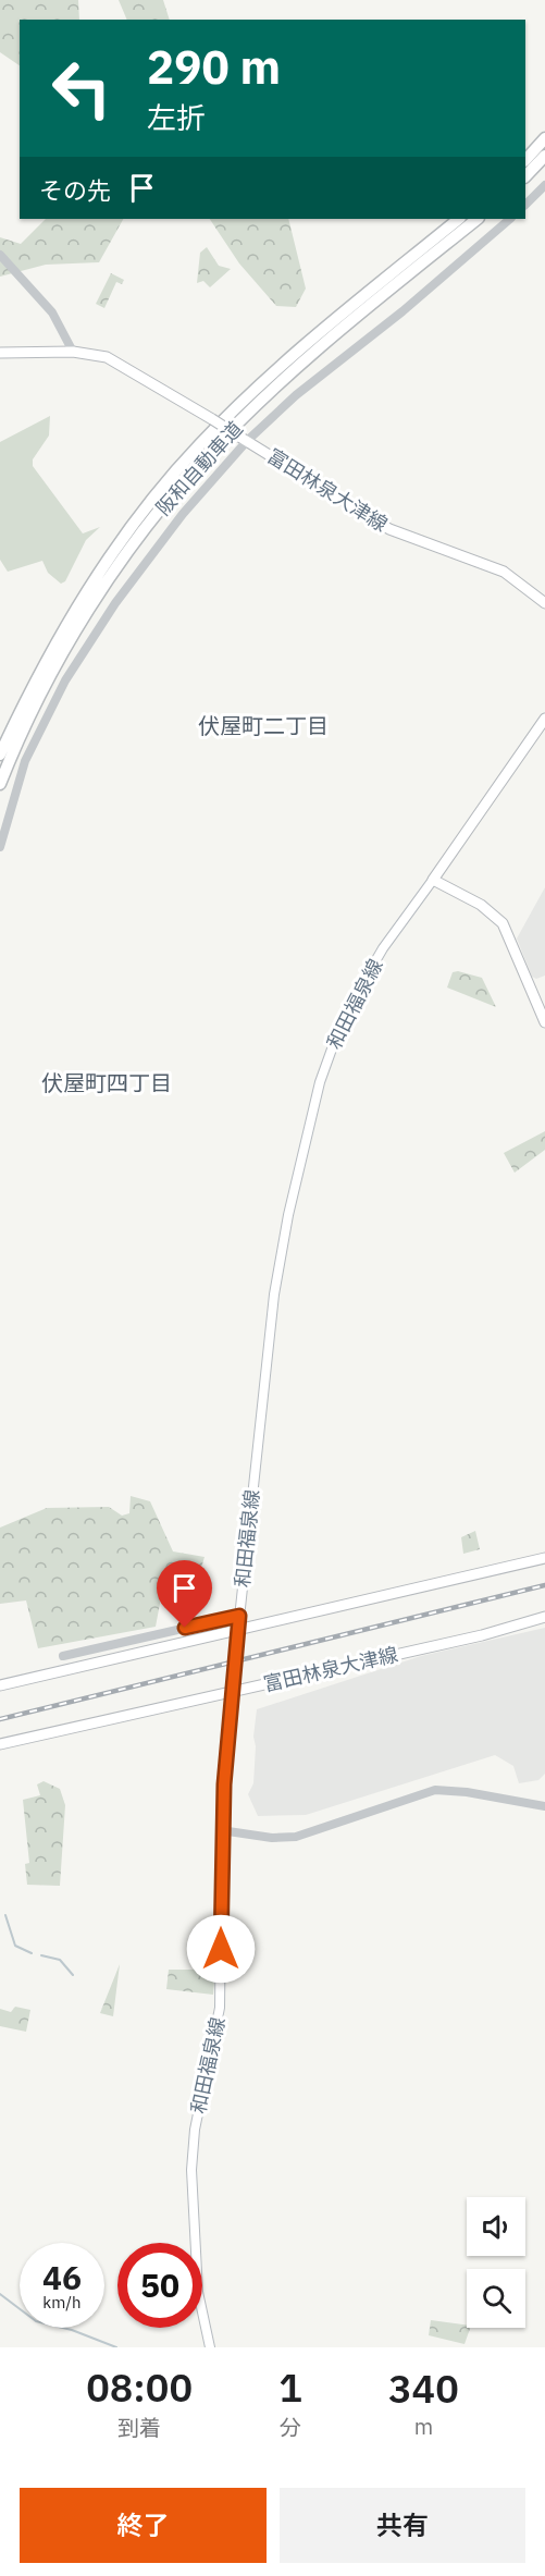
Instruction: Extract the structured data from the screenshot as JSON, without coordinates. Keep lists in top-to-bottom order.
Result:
{
  "streets": {
    "highway": ["阪和自動車道"],
    "main road": ["富田林泉大津線", "和田福泉線"]
  },
  "districts": ["伏屋町二丁目", "伏屋町四丁目"],
  "page": {
    "turn": ["290 m", "左折"],
    "then": "その先",
    "speed": "46 km/h",
    "limit": "50",
    "eta": [
      "08:00",
      "到着",
      "1",
      "分",
      "340",
      "m"
    ],
    "buttons": ["終了", "共有"]
  }
}
